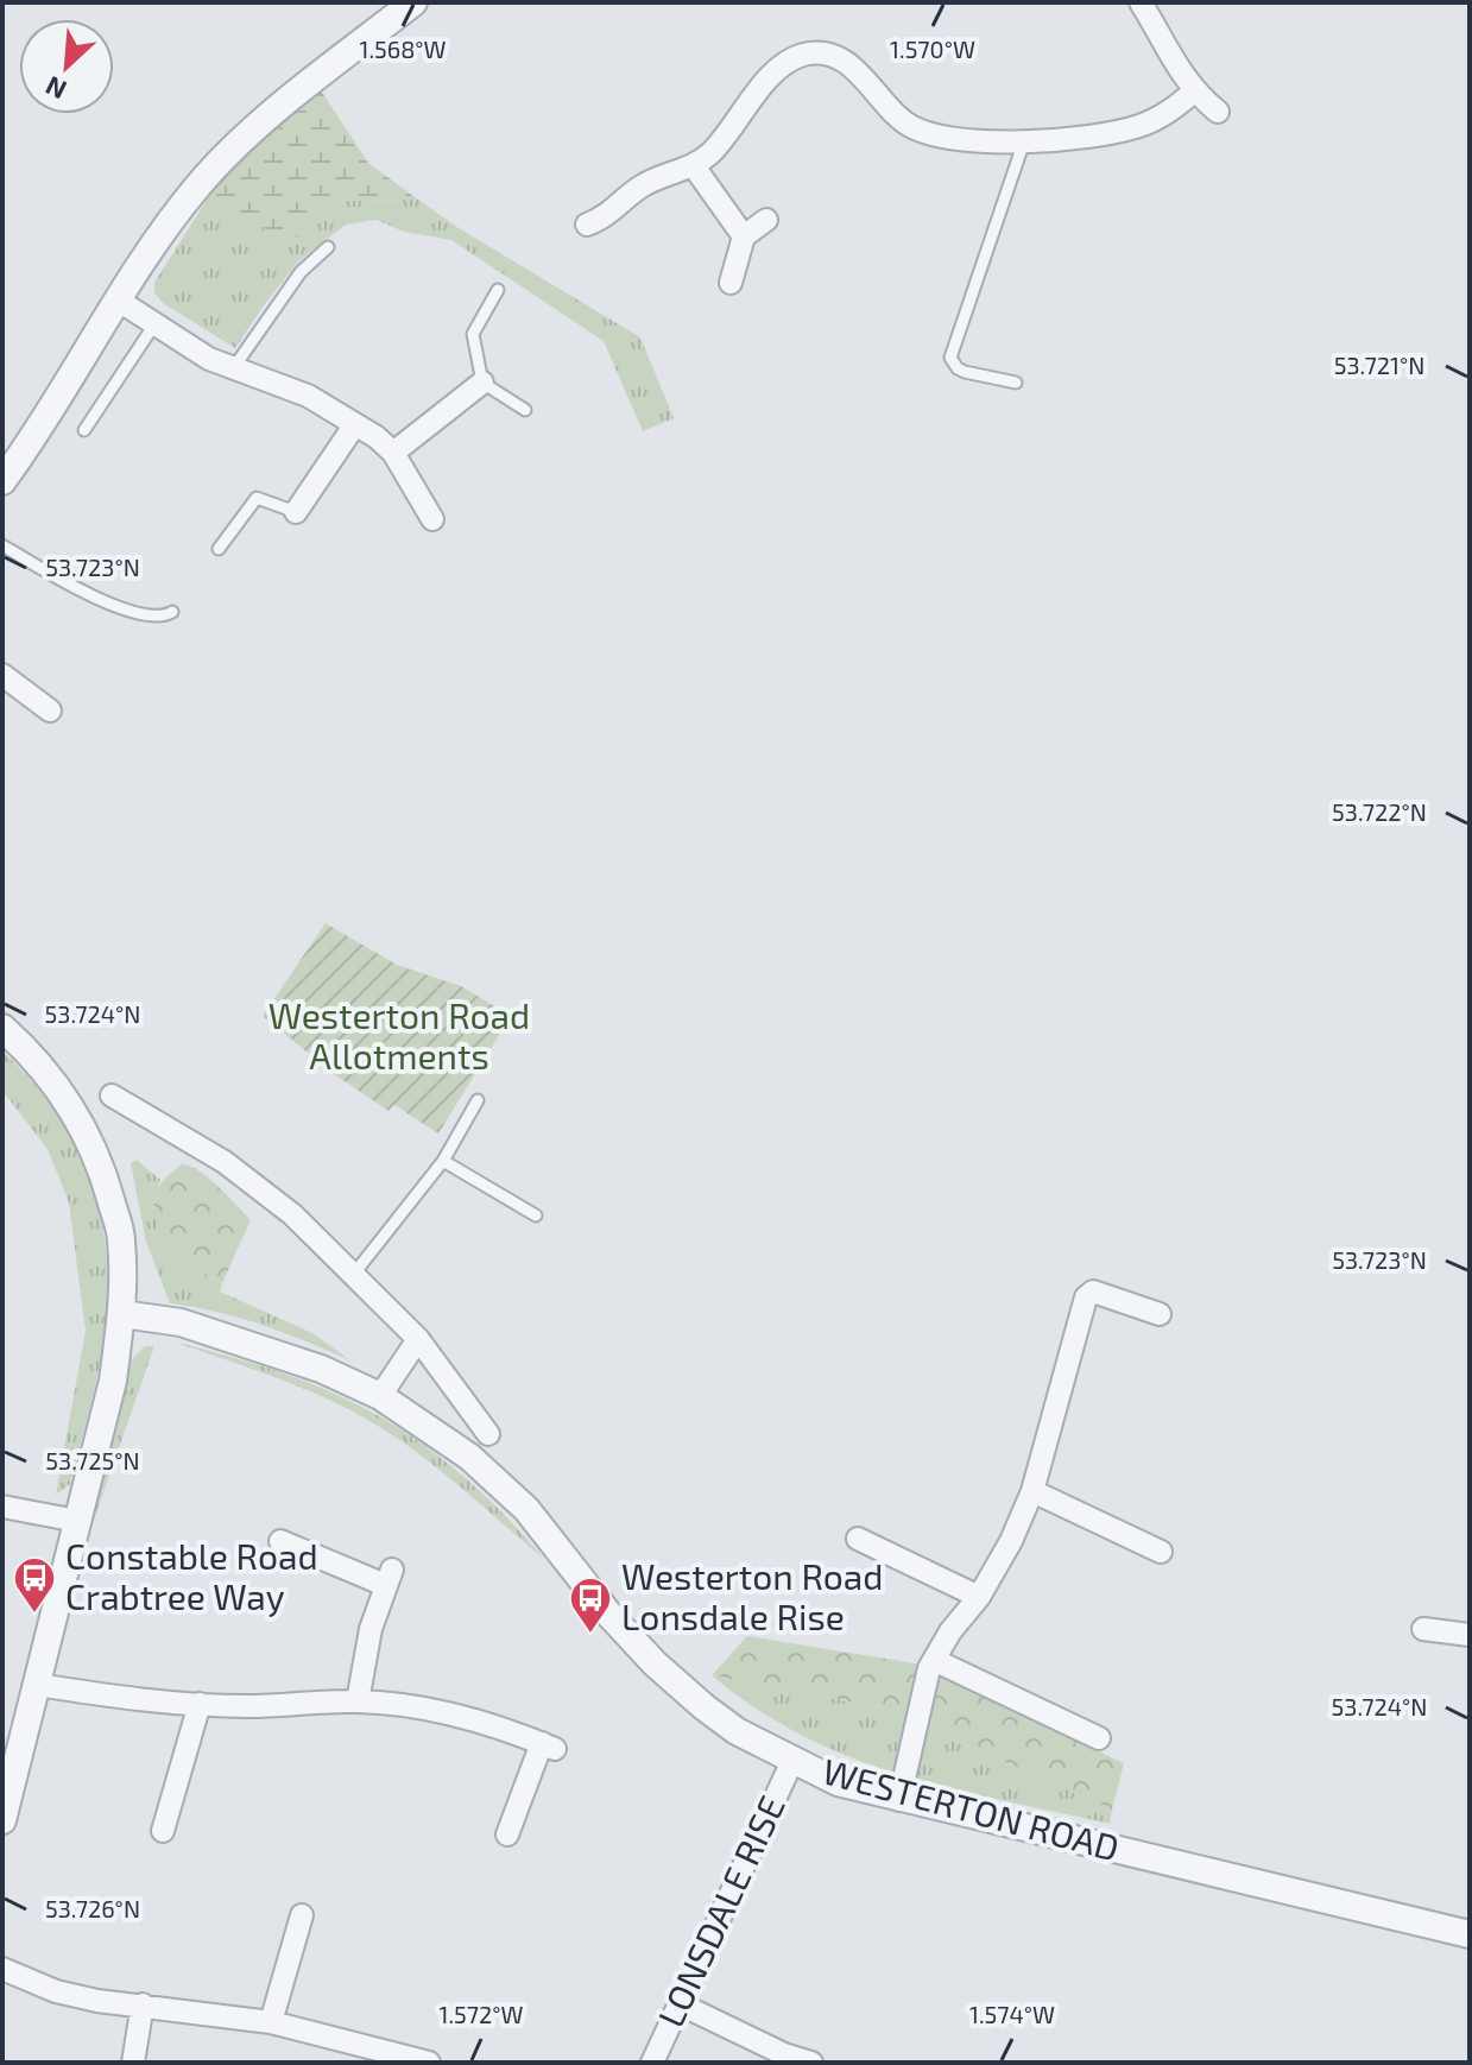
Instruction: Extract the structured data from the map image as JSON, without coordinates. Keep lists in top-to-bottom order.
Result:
{
  "streets": {
    "street": ["WESTERTON ROAD", "LONSDALE RISE"]
  },
  "crossings": [
    ["WESTERTON ROAD", "LONSDALE RISE"]
  ],
  "parks": ["Westerton Road Allotments"],
  "places": {
    "bus stop": ["Constable Road Crabtree Way", "Westerton Road Lonsdale Rise"]
  },
  "north": "bottom left",
  "coordinates": [
    "1.568°W",
    "1.570°W",
    "53.721°N",
    "53.723°N",
    "53.722°N",
    "53.724°N",
    "53.725°N",
    "53.726°N",
    "1.572°W",
    "1.574°W"
  ]
}
